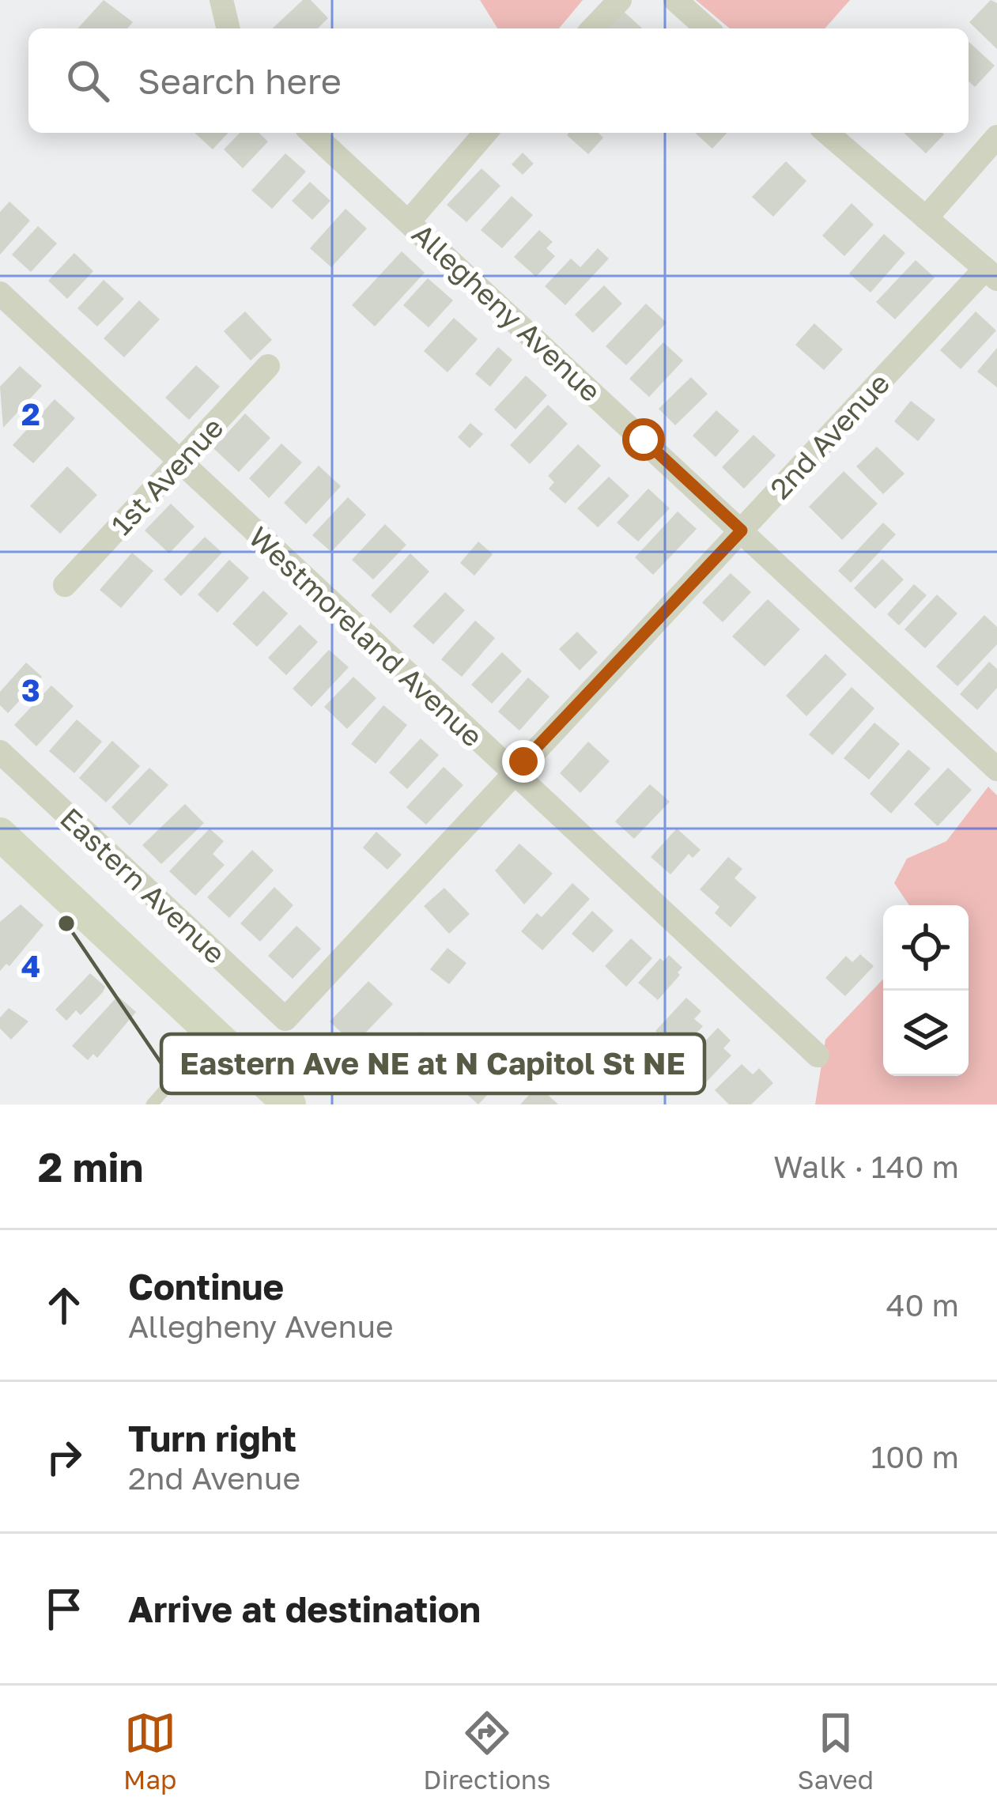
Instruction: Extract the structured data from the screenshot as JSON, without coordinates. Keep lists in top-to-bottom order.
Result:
{
  "streets": {
    "street": [
      "Allegheny Avenue",
      "2nd Avenue",
      "1st Avenue",
      "Westmoreland Avenue",
      "Eastern Avenue"
    ]
  },
  "crossings": [
    ["Allegheny Avenue", "2nd Avenue"],
    ["2nd Avenue", "Westmoreland Avenue"],
    ["2nd Avenue", "Eastern Avenue"],
    ["1st Avenue", "Westmoreland Avenue"]
  ],
  "places": ["Eastern Ave NE at N Capitol St NE"],
  "page": {
    "search": "Search here",
    "heading": ["2 min", "Walk · 140 m"],
    "list": [
      ["Continue", "Allegheny Avenue", "40 m"],
      ["Turn right", "2nd Avenue", "100 m"],
      "Arrive at destination"
    ],
    "nav": ["Map", "Directions", "Saved"]
  },
  "grid": {
    "rows": ["2", "3", "4"]
  }
}
